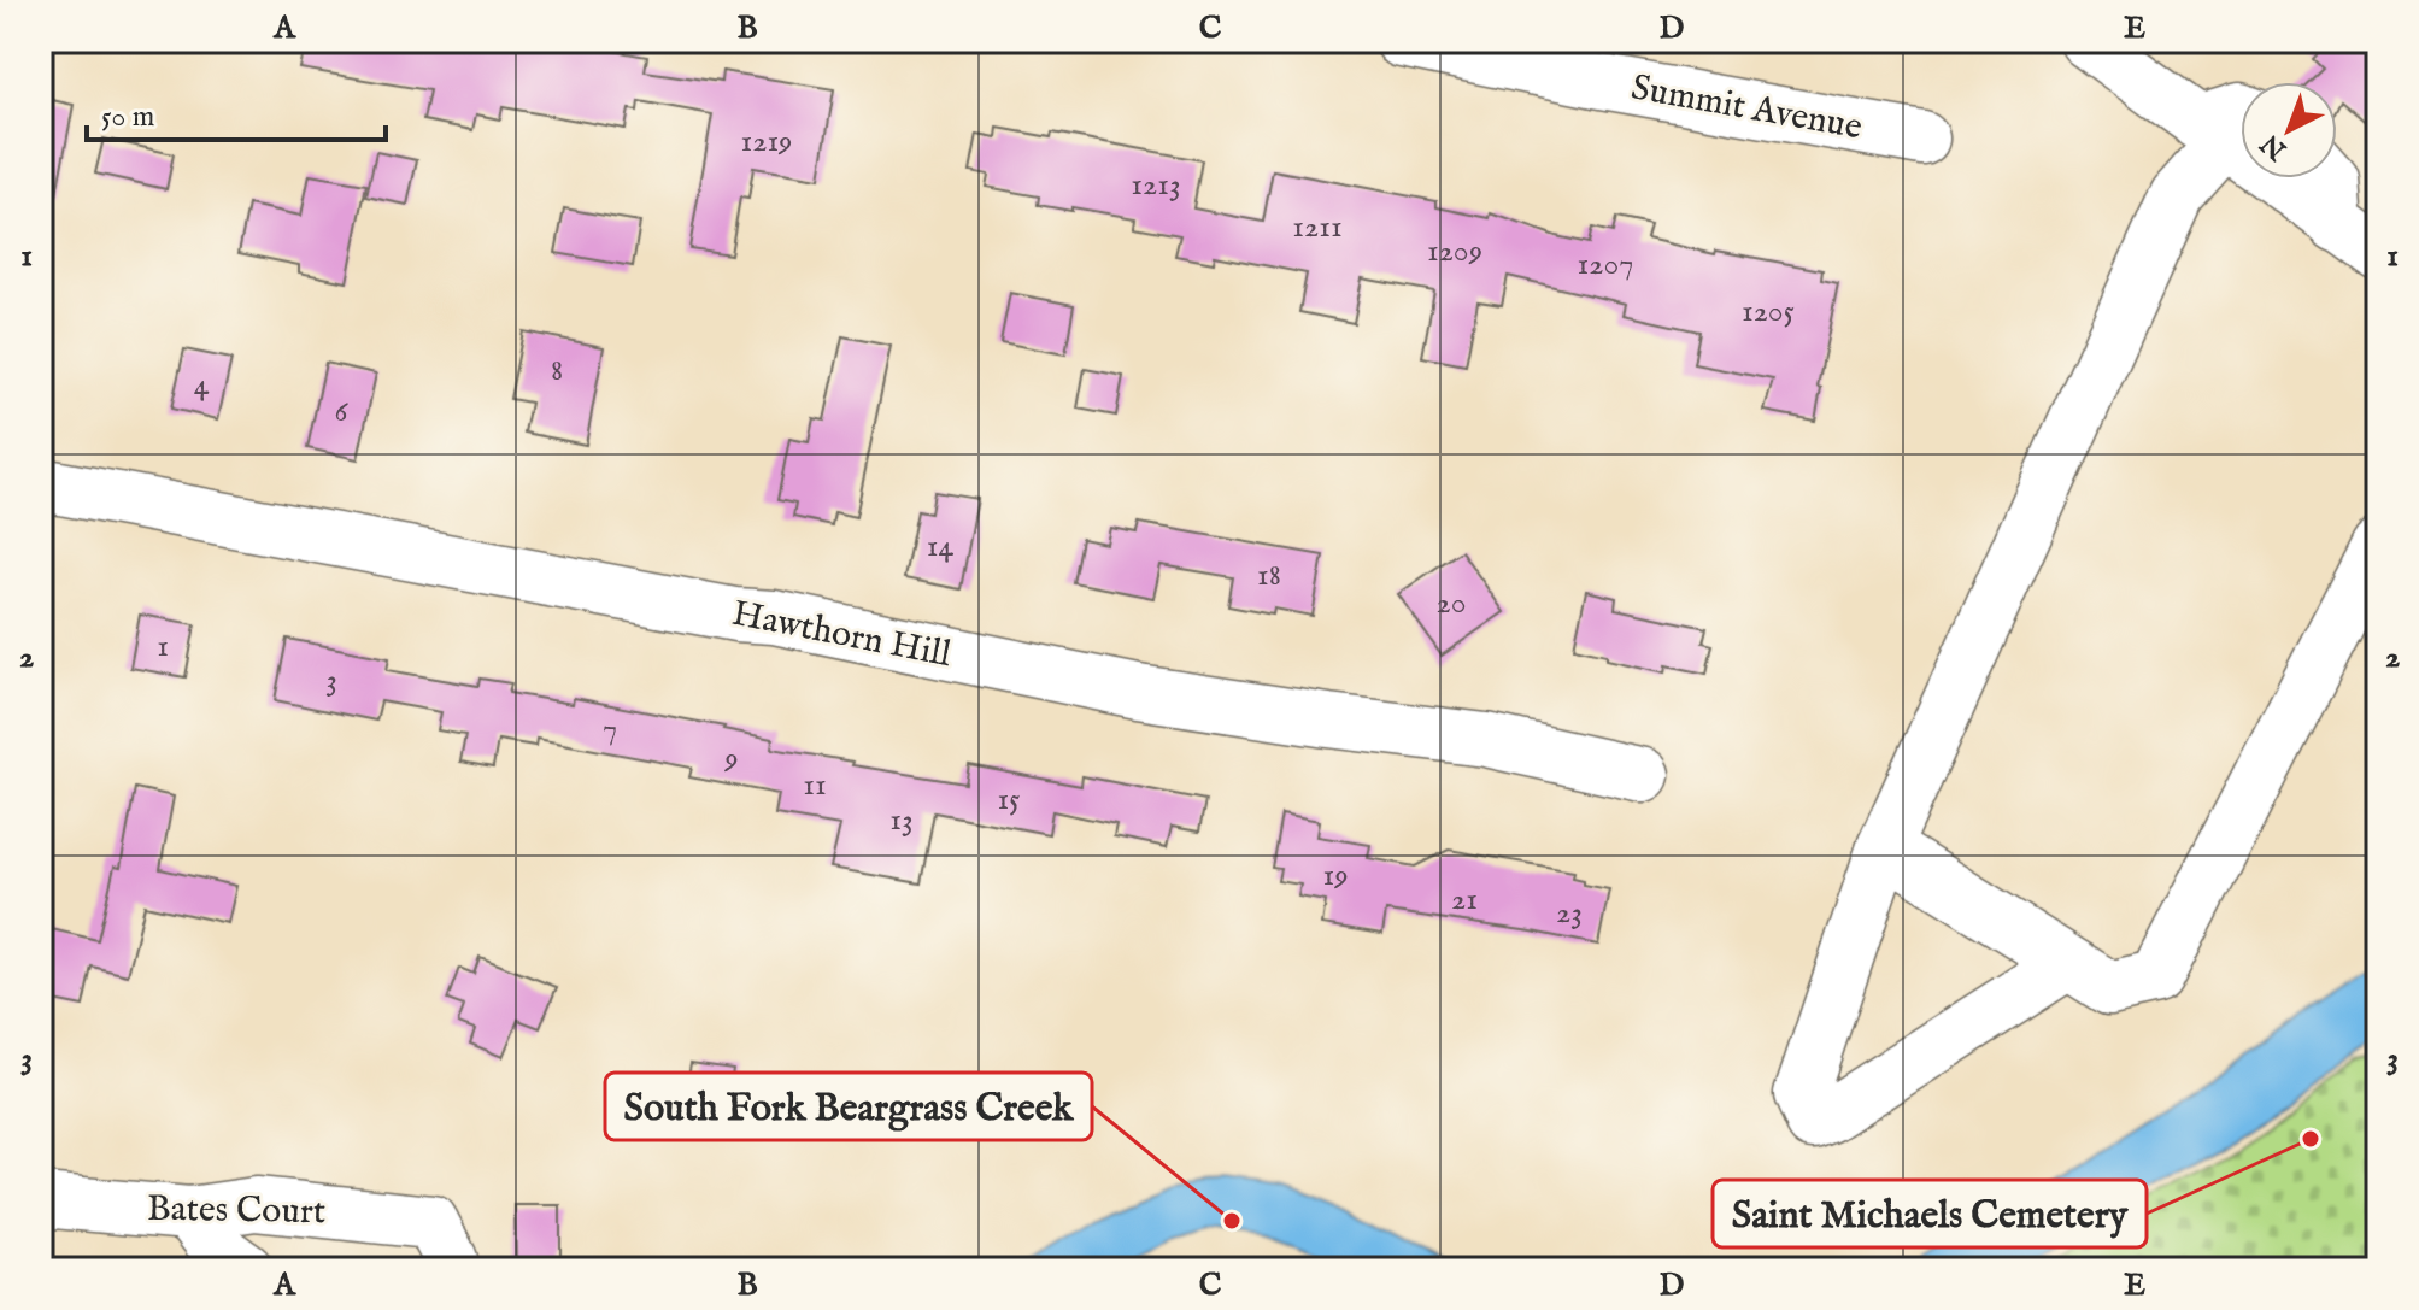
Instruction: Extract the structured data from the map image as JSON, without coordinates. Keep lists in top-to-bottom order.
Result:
{
  "streets": {
    "street": ["Summit Avenue", "Hawthorn Hill", "Bates Court"]
  },
  "places": ["Saint Michaels Cemetery", "South Fork Beargrass Creek"],
  "house_numbers": [
    "1219",
    "1213",
    "1211",
    "1209",
    "1207",
    "1205",
    "8",
    "4",
    "6",
    "14",
    "18",
    "20",
    "1",
    "3",
    "7",
    "9",
    "11",
    "15",
    "13",
    "19",
    "21",
    "23"
  ],
  "scale_bar": "50 m",
  "north": "bottom left",
  "grid": {
    "columns": [
      "A",
      "B",
      "C",
      "D",
      "E"
    ],
    "rows": ["1", "2", "3"]
  }
}
